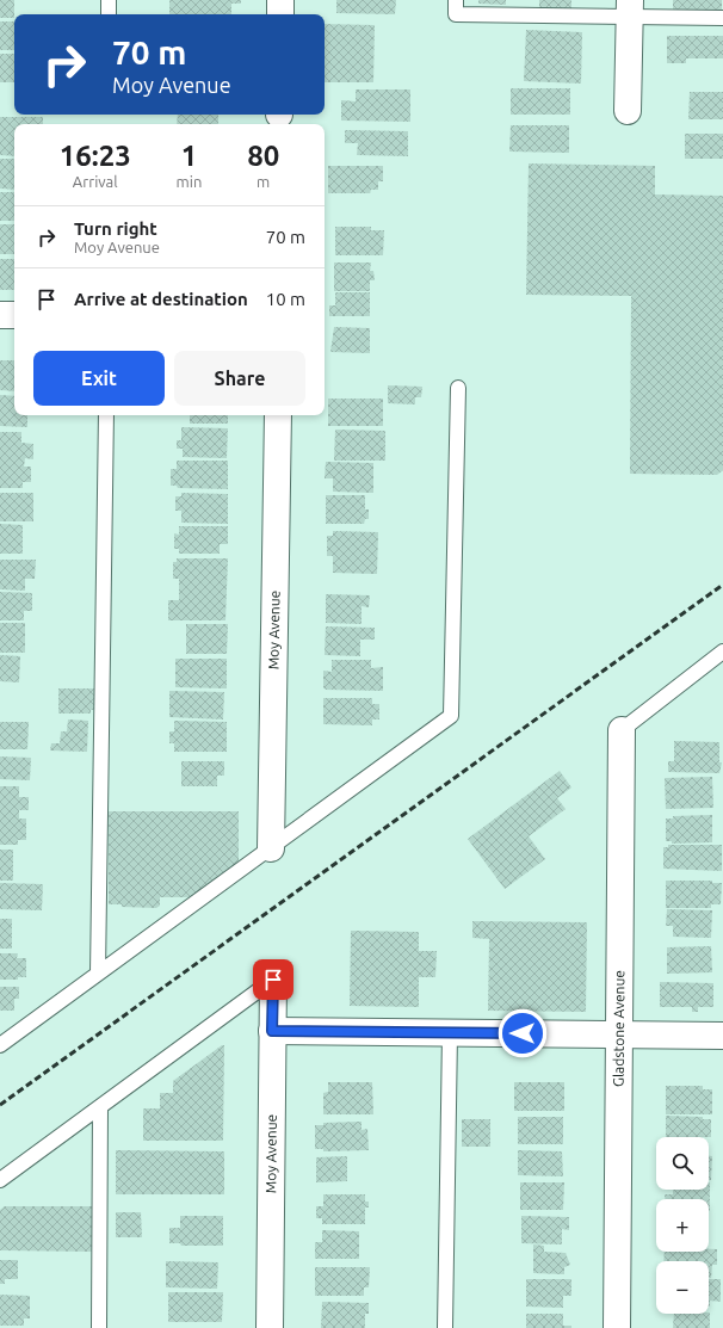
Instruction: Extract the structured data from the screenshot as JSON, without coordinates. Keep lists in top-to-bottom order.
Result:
{
  "streets": {
    "street": ["Moy Avenue", "Gladstone Avenue"]
  },
  "page": {
    "turn": ["70 m", "Moy Avenue"],
    "eta": [
      "16:23",
      "Arrival",
      "1",
      "min",
      "80",
      "m"
    ],
    "list": [
      {
        "name": "Turn right",
        "note": "Moy Avenue",
        "value": "70 m"
      },
      {
        "name": "Arrive at destination",
        "value": "10 m"
      }
    ],
    "buttons": ["Exit", "Share"],
    "map_buttons": ["+", "−"]
  }
}
